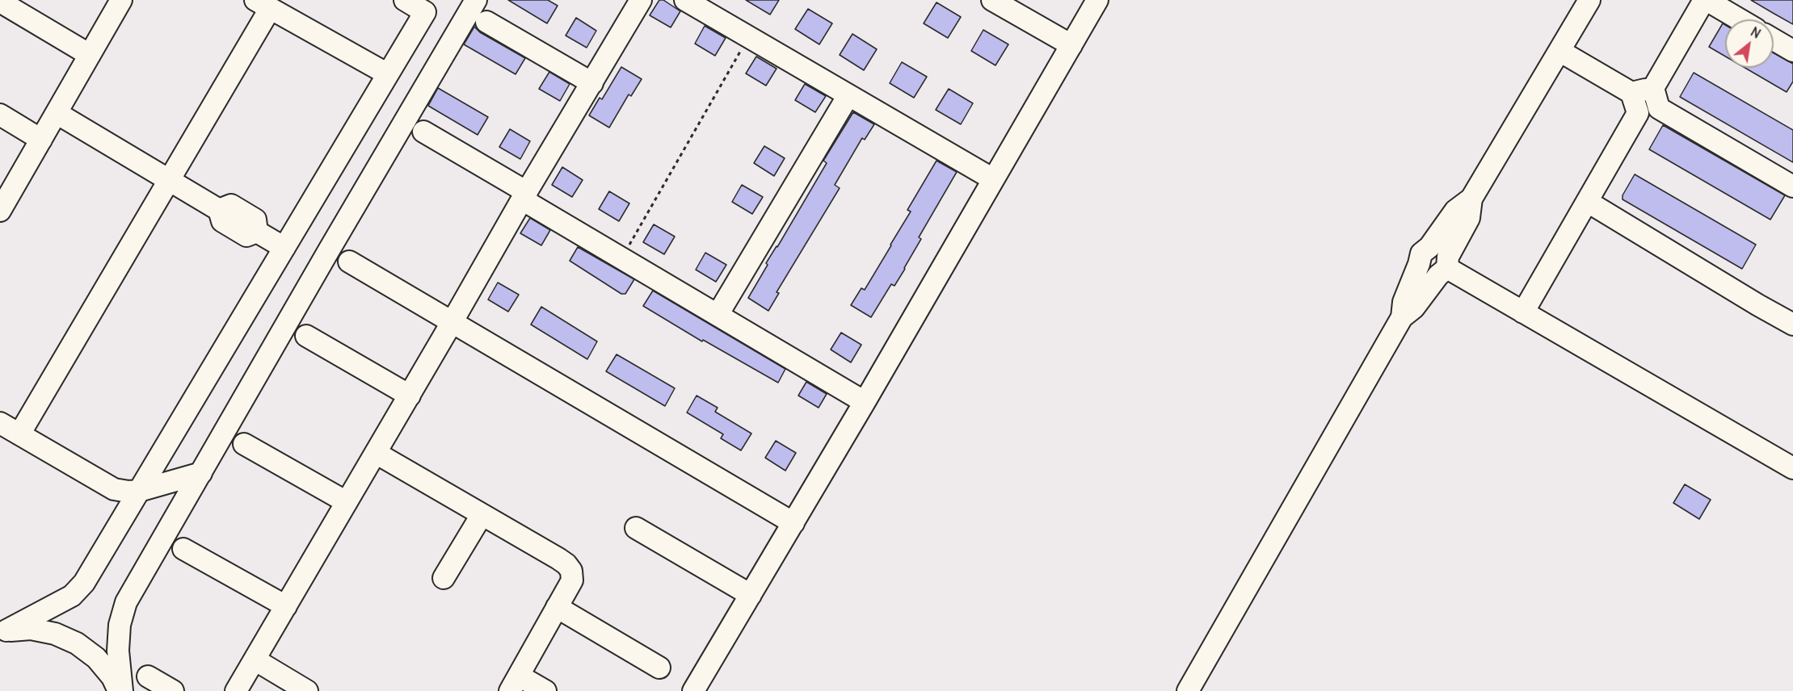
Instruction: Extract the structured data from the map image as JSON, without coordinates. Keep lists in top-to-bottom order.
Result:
{
  "north": "top right"
}
